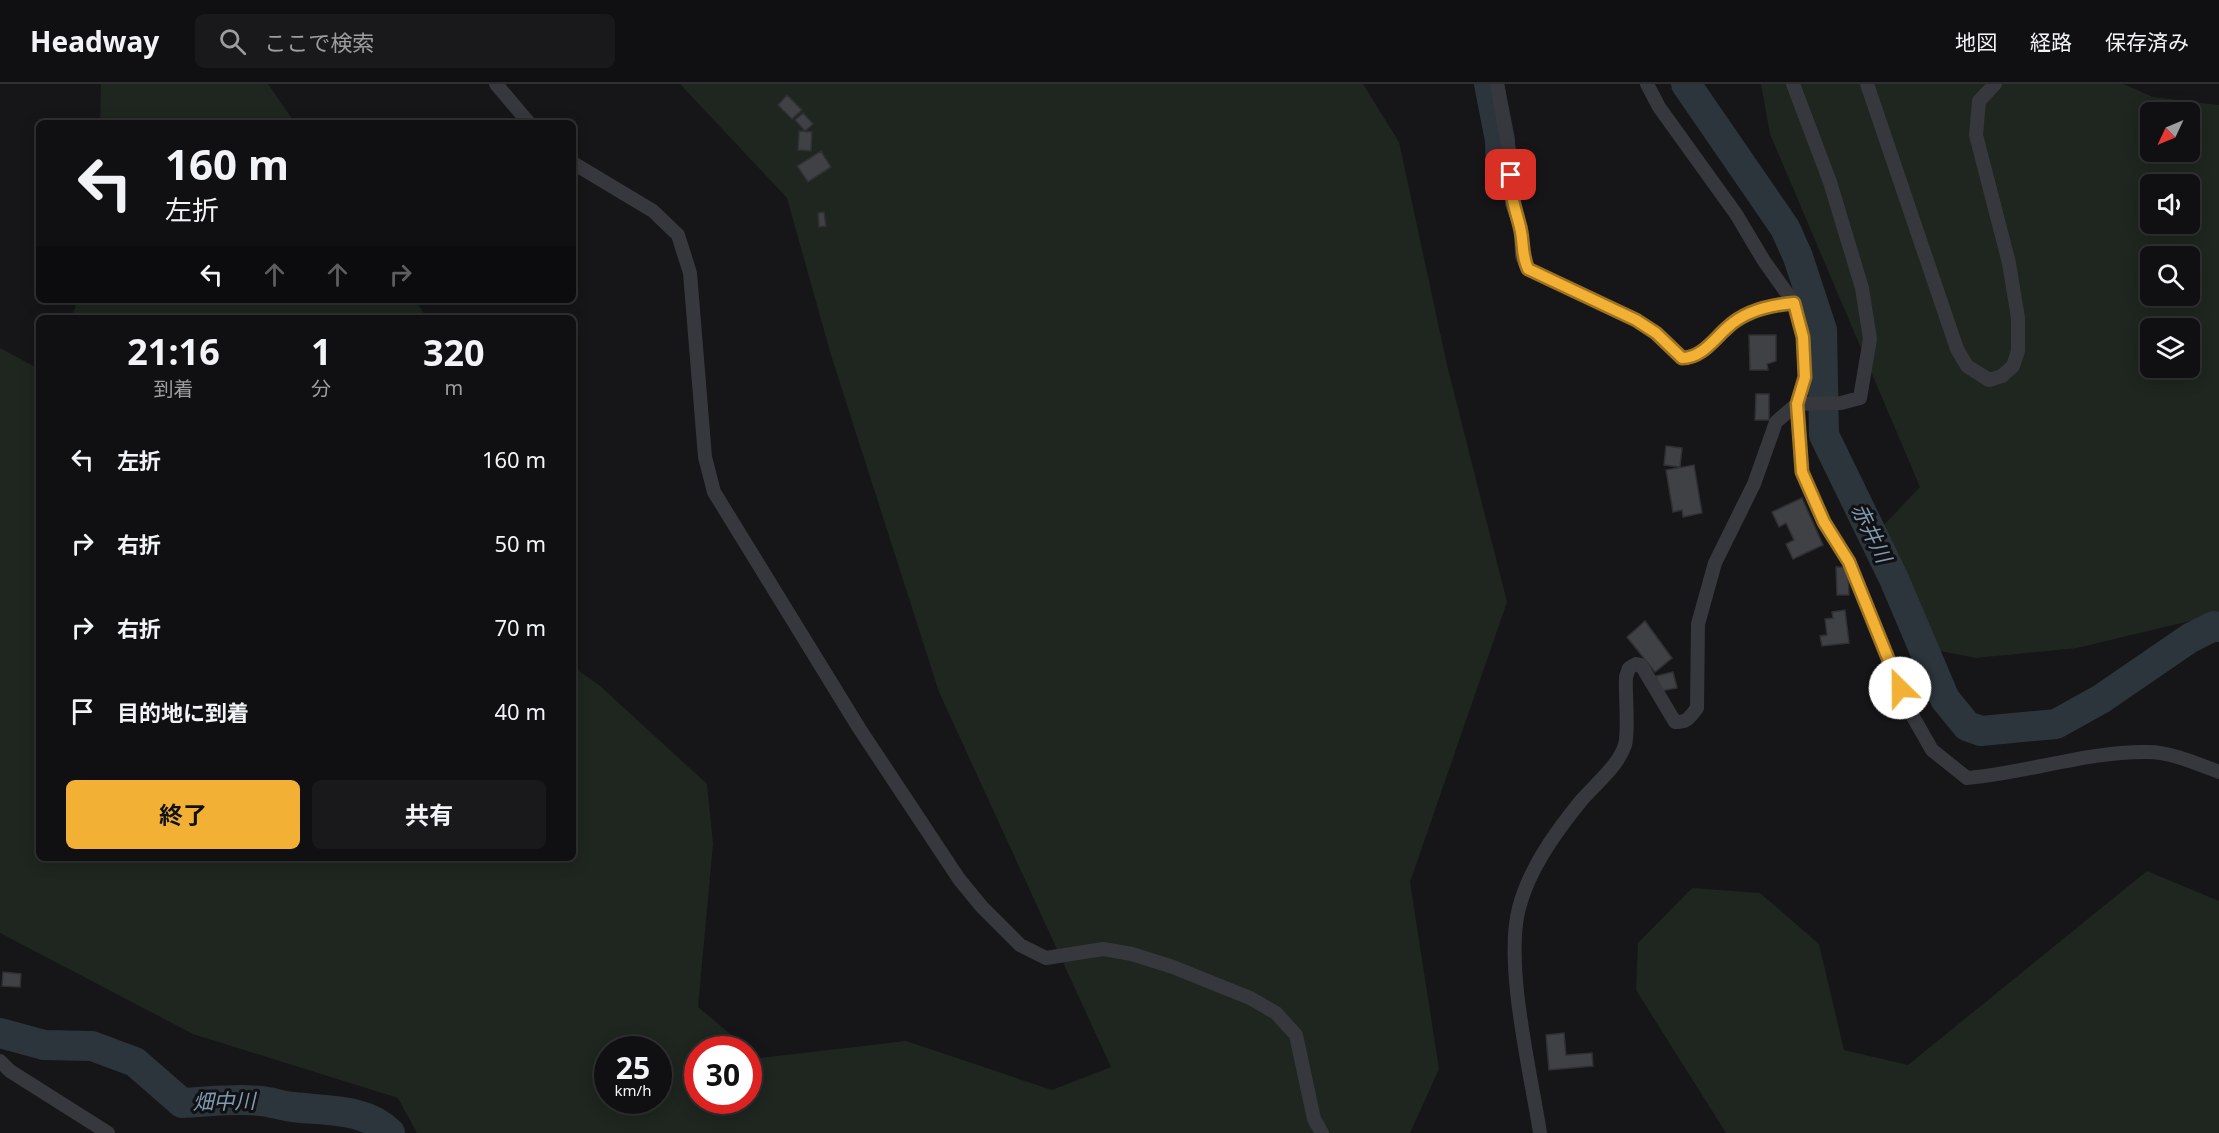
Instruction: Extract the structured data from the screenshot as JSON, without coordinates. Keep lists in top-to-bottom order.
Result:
{
  "water": ["赤井川", "畑中川"],
  "north": "bottom left",
  "page": {
    "header": "Headway",
    "search": "ここで検索",
    "nav": ["地図", "経路", "保存済み"],
    "turn": ["160 m", "左折"],
    "eta": [
      "21:16",
      "到着",
      "1",
      "分",
      "320",
      "m"
    ],
    "list": [
      {
        "name": "左折",
        "value": "160 m"
      },
      {
        "name": "右折",
        "value": "50 m"
      },
      {
        "name": "右折",
        "value": "70 m"
      },
      {
        "name": "目的地に到着",
        "value": "40 m"
      }
    ],
    "buttons": ["終了", "共有"],
    "speed": "25 km/h",
    "limit": "30"
  }
}
